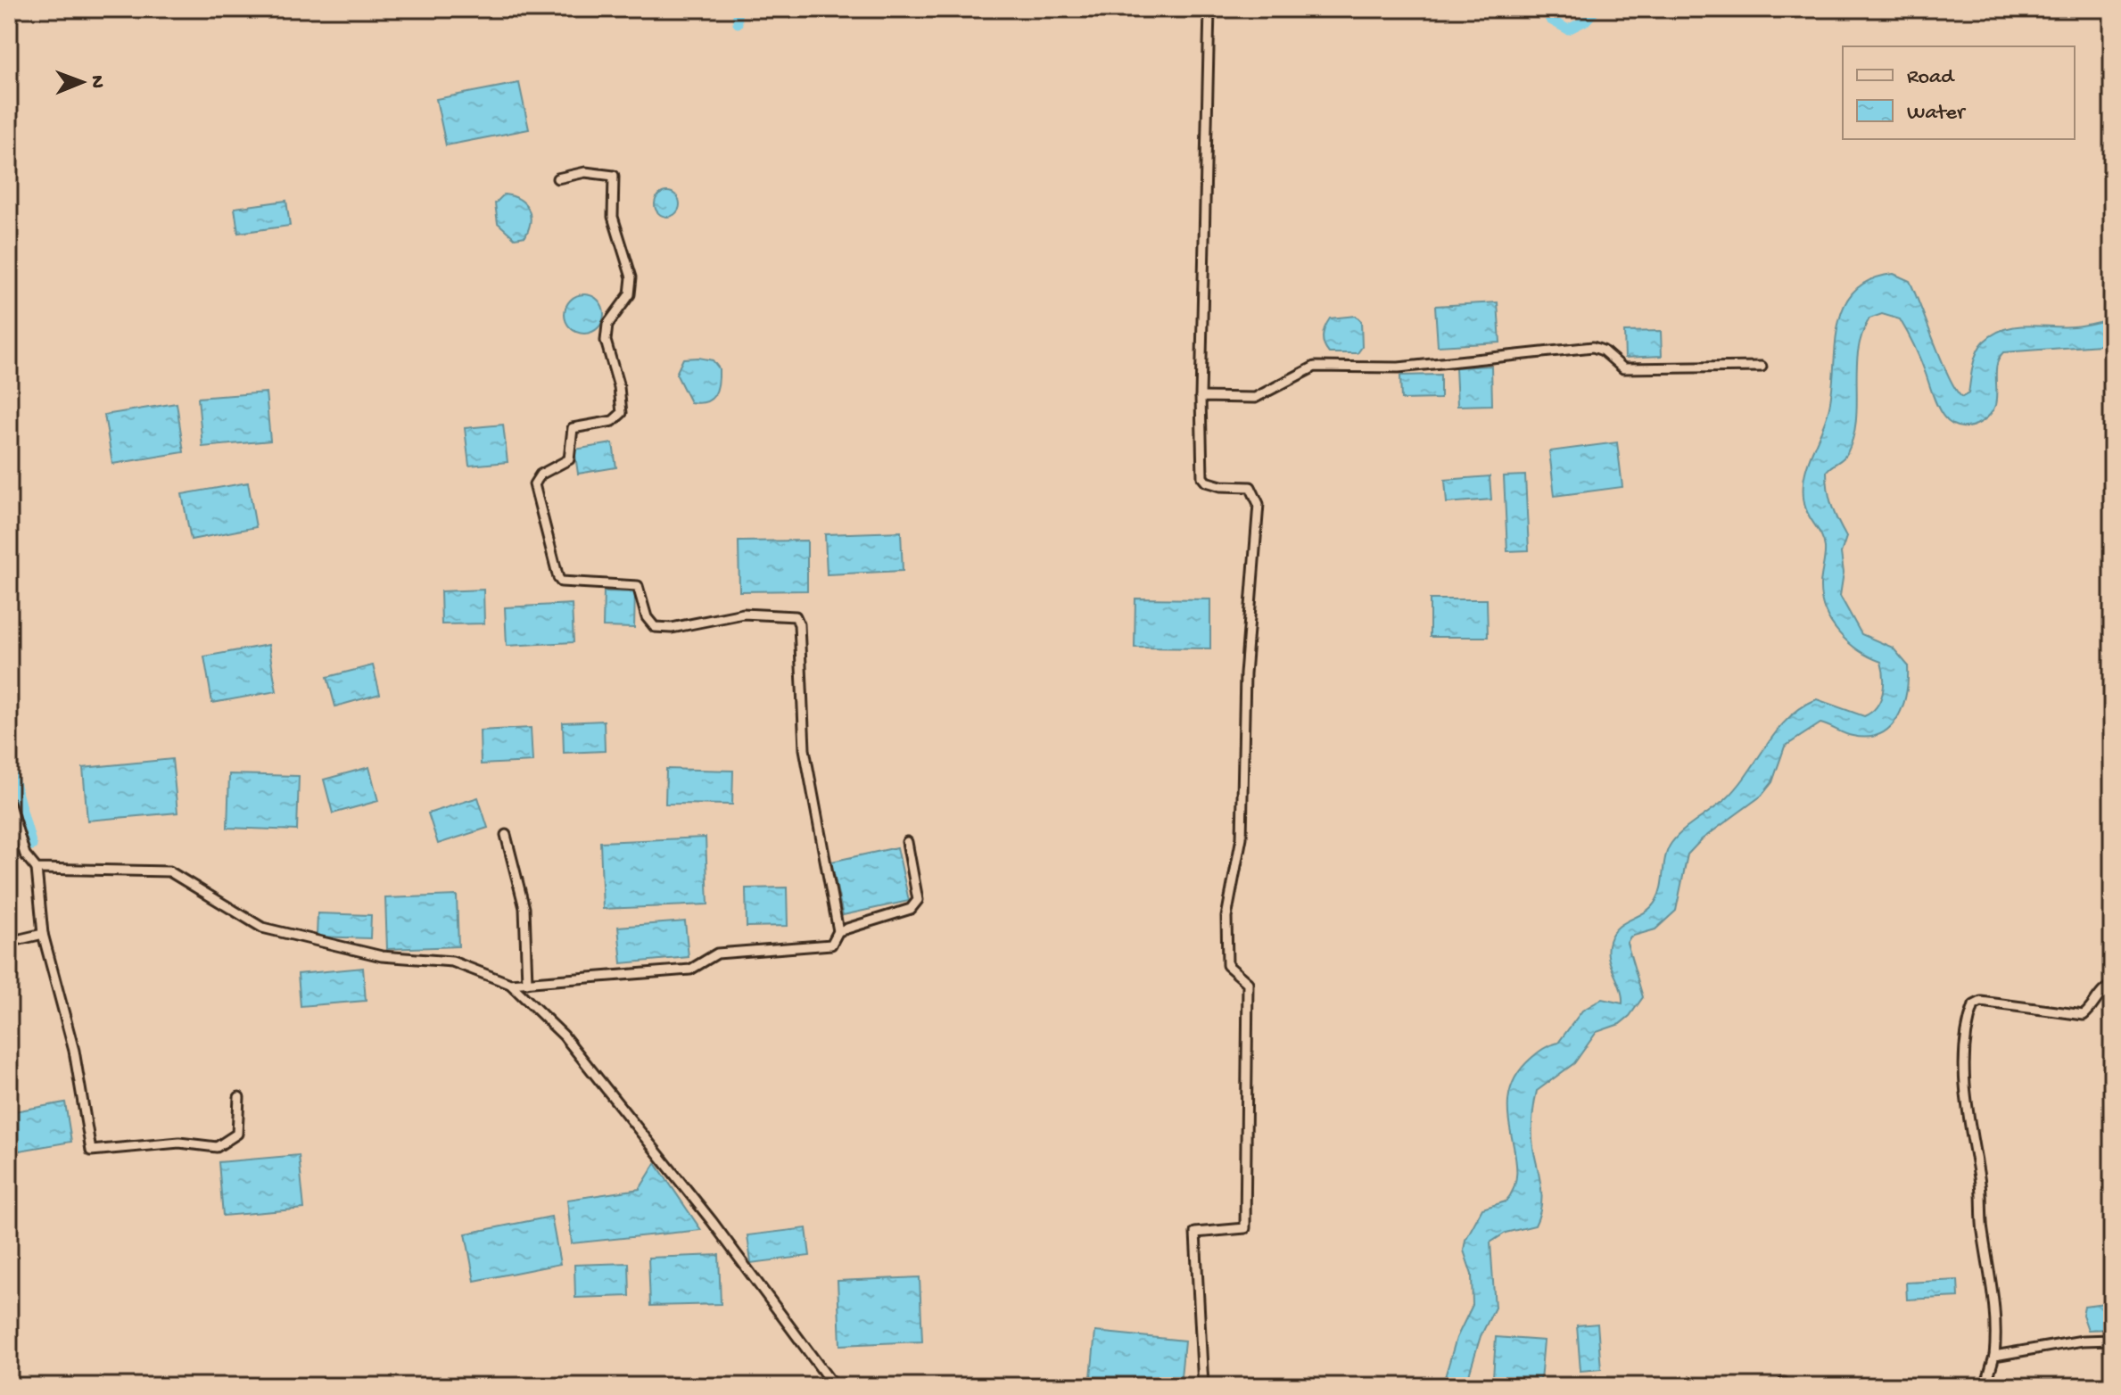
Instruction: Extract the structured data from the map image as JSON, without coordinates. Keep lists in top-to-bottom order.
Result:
{
  "legend": ["Road", "Water"],
  "north": "right"
}
